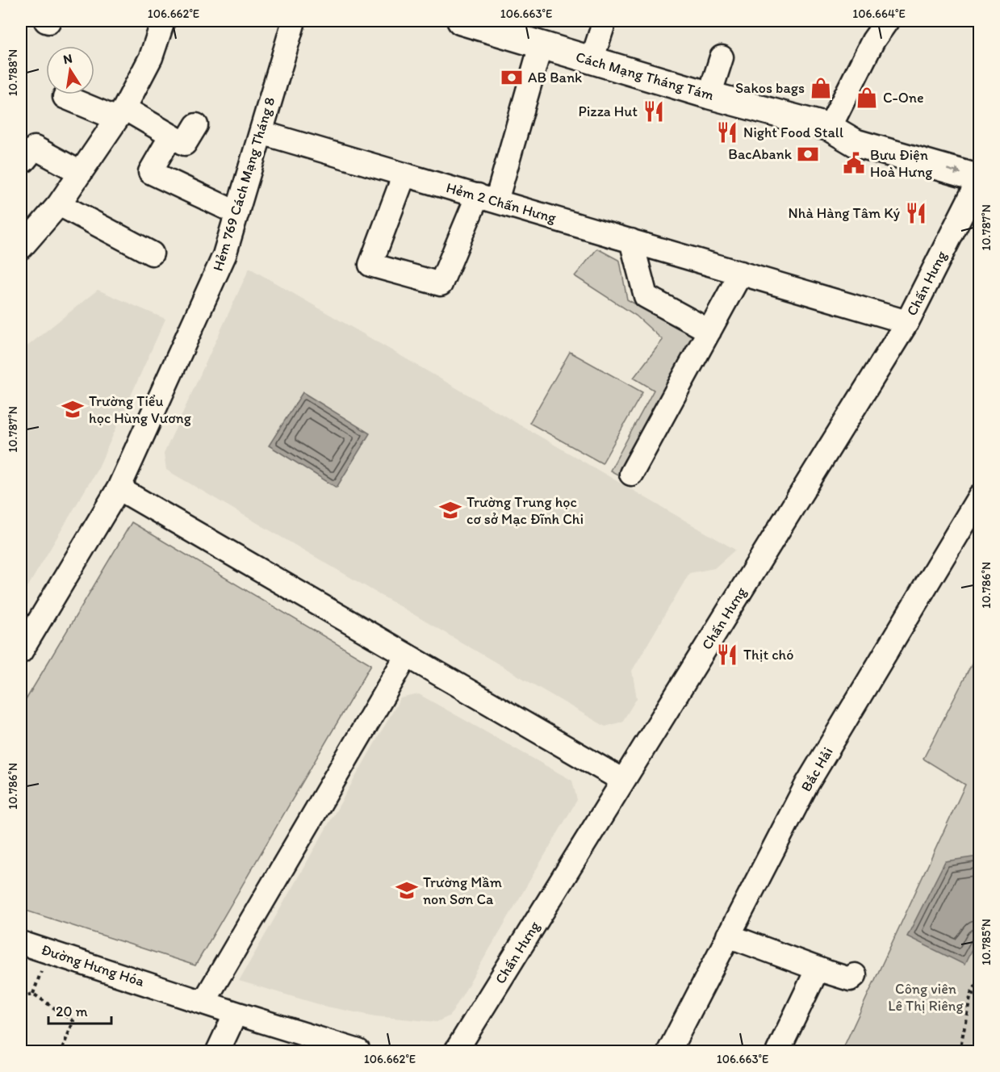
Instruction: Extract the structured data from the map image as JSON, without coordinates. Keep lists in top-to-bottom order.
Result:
{
  "streets": {
    "main road": ["Cách Mạng Tháng Tám"],
    "street": [
      "Hẻm 769 Cách Mạng Tháng 8",
      "Hẻm 2 Chấn Hưng",
      "Chấn Hưng",
      "Bắc Hải",
      "Đường Hưng Hóa"
    ]
  },
  "crossings": [
    ["Cách Mạng Tháng Tám", "Chấn Hưng"],
    ["Hẻm 769 Cách Mạng Tháng 8", "Hẻm 2 Chấn Hưng"],
    ["Hẻm 2 Chấn Hưng", "Chấn Hưng"]
  ],
  "parks": ["Công viên Lê Thị Riêng"],
  "places": {
    "bank": ["AB Bank", "BacAbank"],
    "shop": ["Sakos bags", "C-One"],
    "restaurant": [
      "Pizza Hut",
      "Night Food Stall",
      "Nhà Hàng Tâm Ký",
      "Thịt chó"
    ],
    "public building": ["Bưu Điện Hoà Hưng"],
    "school or university": ["Trường Tiểu học Hùng Vương", "Trường Trung học cơ sở Mạc Đĩnh Chi", "Trường Mầm non Sơn Ca"]
  },
  "scale_bar": "20 m",
  "north": "top",
  "coordinates": [
    "106.662°E",
    "106.663°E",
    "106.664°E",
    "10.788°N",
    "10.787°N",
    "10.786°N",
    "10.785°N"
  ]
}
